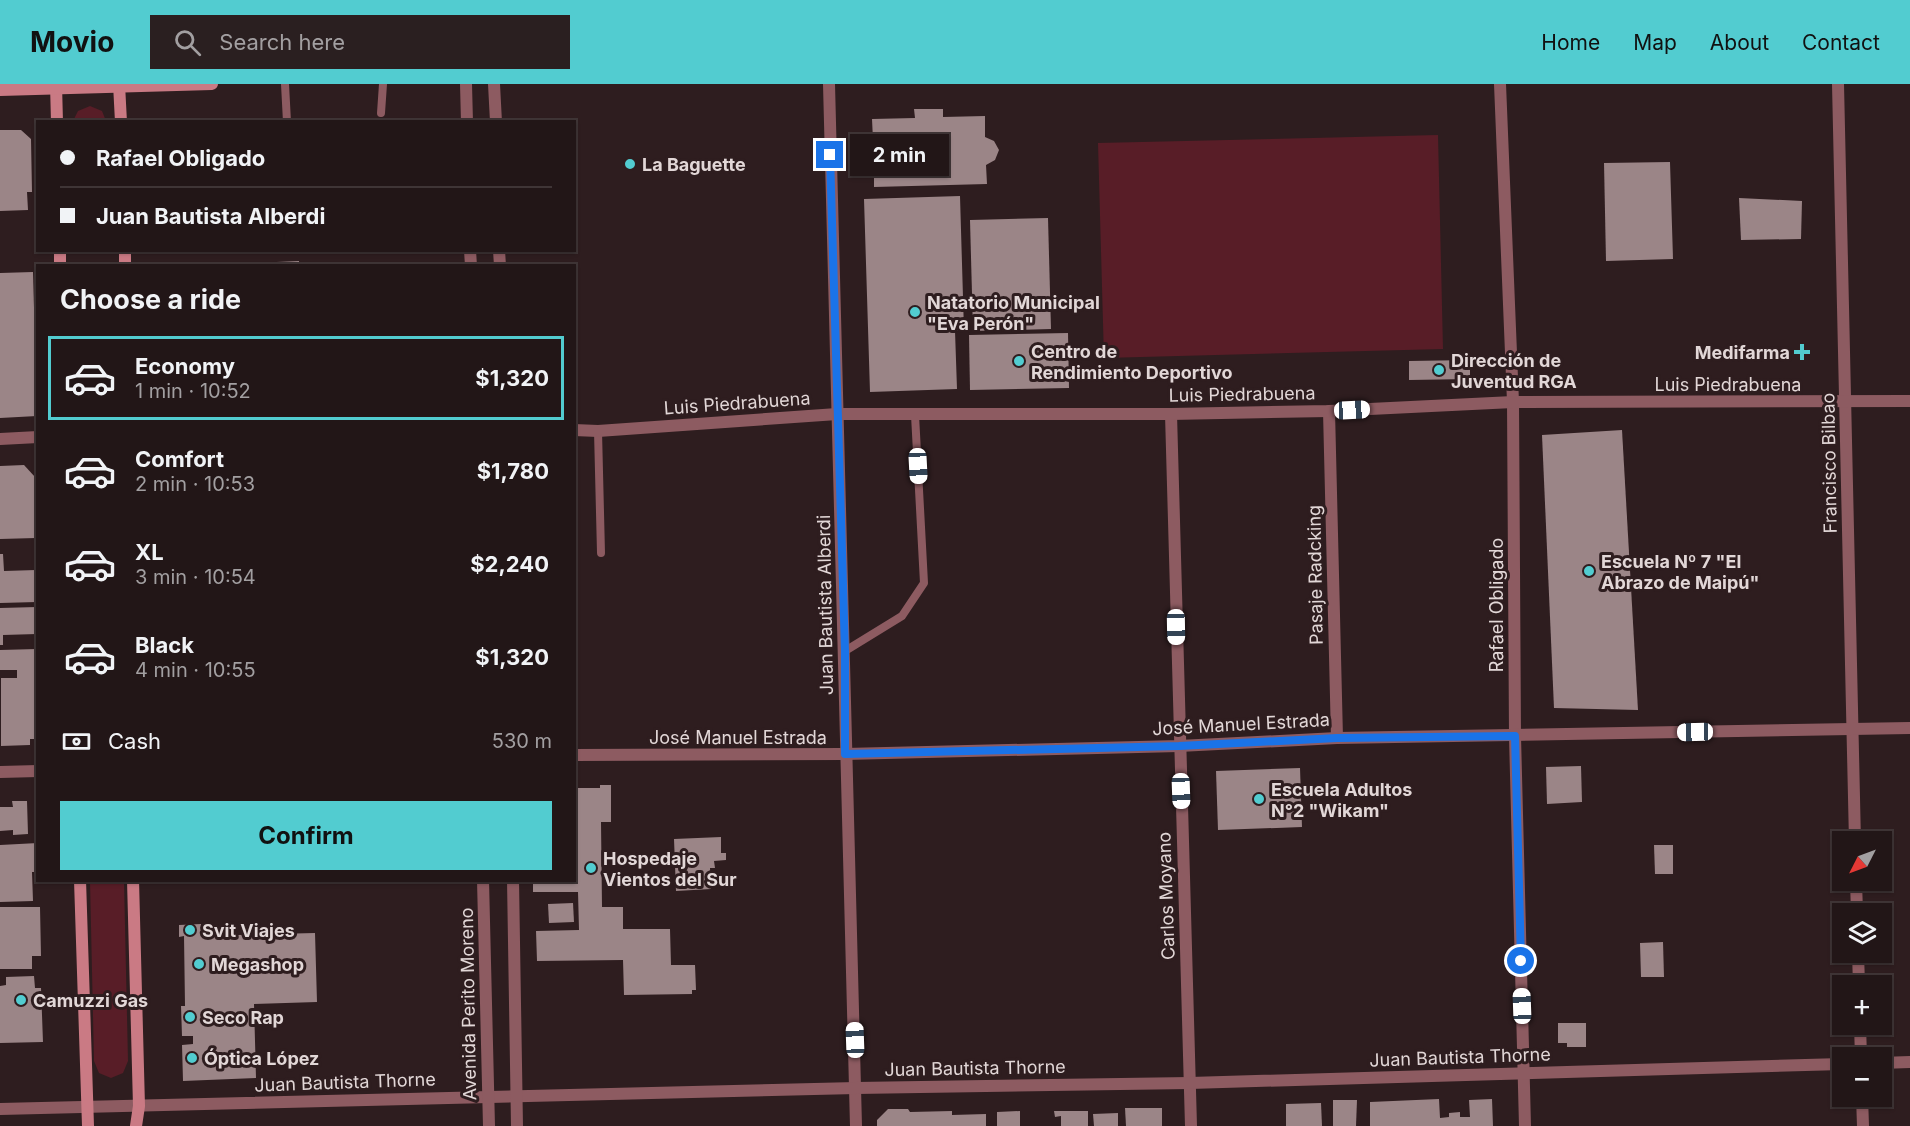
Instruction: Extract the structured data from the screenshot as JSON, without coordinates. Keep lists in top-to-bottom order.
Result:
{
  "streets": {
    "street": [
      "Luis Piedrabuena",
      "Francisco Bilbao",
      "Pasaje Radcking",
      "Juan Bautista Alberdi",
      "Rafael Obligado",
      "José Manuel Estrada",
      "Carlos Moyano",
      "Avenida Perito Moreno",
      "Juan Bautista Thorne"
    ]
  },
  "crossings": [
    ["Luis Piedrabuena", "Francisco Bilbao"],
    ["Luis Piedrabuena", "Pasaje Radcking"],
    ["Luis Piedrabuena", "Juan Bautista Alberdi"],
    ["Luis Piedrabuena", "Rafael Obligado"],
    ["Luis Piedrabuena", "Carlos Moyano"],
    ["Francisco Bilbao", "José Manuel Estrada"],
    ["Pasaje Radcking", "José Manuel Estrada"],
    ["Juan Bautista Alberdi", "José Manuel Estrada"],
    ["Juan Bautista Alberdi", "Juan Bautista Thorne"],
    ["Rafael Obligado", "José Manuel Estrada"],
    ["Rafael Obligado", "Juan Bautista Thorne"],
    ["José Manuel Estrada", "Carlos Moyano"],
    ["Carlos Moyano", "Juan Bautista Thorne"],
    ["Avenida Perito Moreno", "Juan Bautista Thorne"]
  ],
  "places": {
    "other": [
      "La Baguette",
      "Natatorio Municipal \"Eva Perón\"",
      "Centro de Rendimiento Deportivo",
      "Dirección de Juventud RGA",
      "Escuela Nº 7 \"El Abrazo de Maipú\"",
      "Escuela Adultos N°2 \"Wikam\"",
      "Hospedaje Vientos del Sur",
      "Svit Viajes",
      "Megashop",
      "Camuzzi Gas",
      "Seco Rap",
      "Óptica López"
    ],
    "health": ["Medifarma"]
  },
  "north": "bottom left",
  "page": {
    "header": "Movio",
    "search": "Search here",
    "nav": [
      "Home",
      "Map",
      "About",
      "Contact"
    ],
    "banner": ["Rafael Obligado", "Juan Bautista Alberdi"],
    "bubble": "2 min",
    "heading": "Choose a ride",
    "list": [
      {
        "name": "Economy",
        "note": "1 min · 10:52",
        "value": "$1,320"
      },
      {
        "name": "Comfort",
        "note": "2 min · 10:53",
        "value": "$1,780"
      },
      {
        "name": "XL",
        "note": "3 min · 10:54",
        "value": "$2,240"
      },
      {
        "name": "Black",
        "note": "4 min · 10:55",
        "value": "$1,320"
      }
    ],
    "pay": ["Cash", "530 m"],
    "buttons": "Confirm",
    "map_buttons": ["+", "−"]
  }
}
